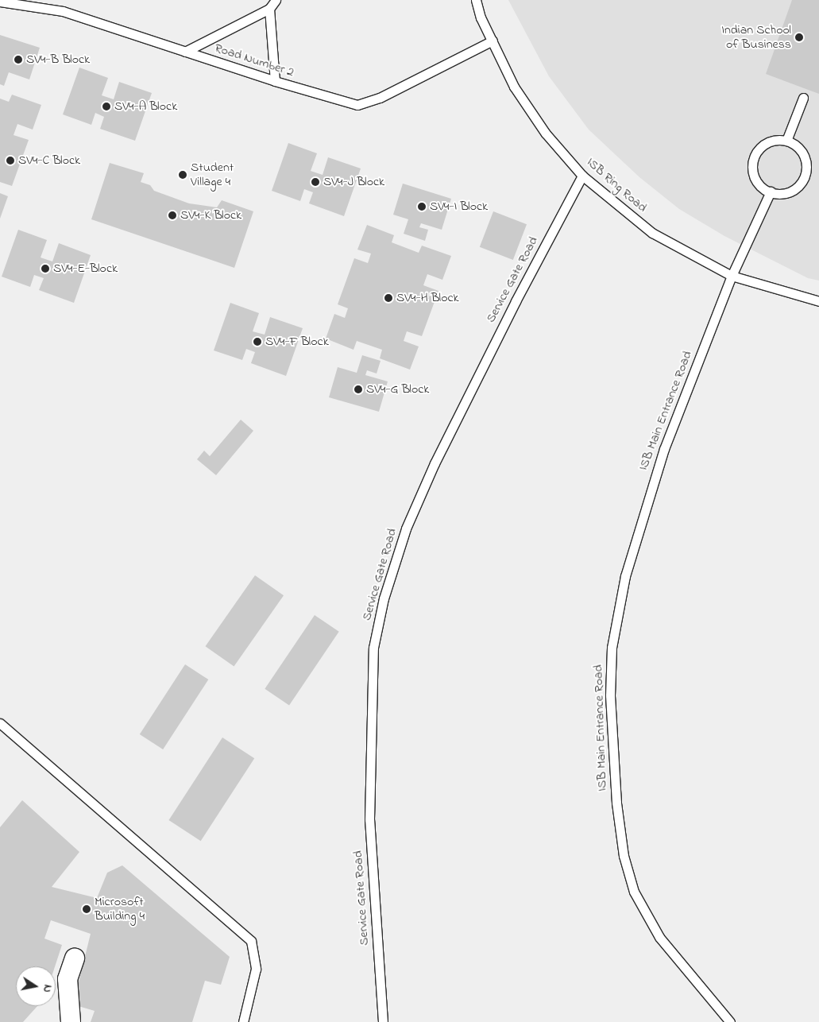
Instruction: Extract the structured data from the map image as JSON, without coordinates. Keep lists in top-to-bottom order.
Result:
{
  "streets": {
    "lane": [
      "Road Number 2",
      "ISB Ring Road",
      "Service Gate Road",
      "ISB Main Entrance Road"
    ]
  },
  "crossings": [
    ["Road Number 2", "ISB Ring Road"],
    ["ISB Ring Road", "Service Gate Road"],
    ["ISB Ring Road", "ISB Main Entrance Road"]
  ],
  "places": [
    "Indian School of Business",
    "SV4-B Block",
    "SV4-A Block",
    "SV4-C Block",
    "Student Village 4",
    "SV4-J Block",
    "SV4-I Block",
    "SV4-K Block",
    "SV4-E-Block",
    "SV4-H Block",
    "SV4-F Block",
    "SV4-G Block",
    "Microsoft Building 4"
  ],
  "north": "right"
}
